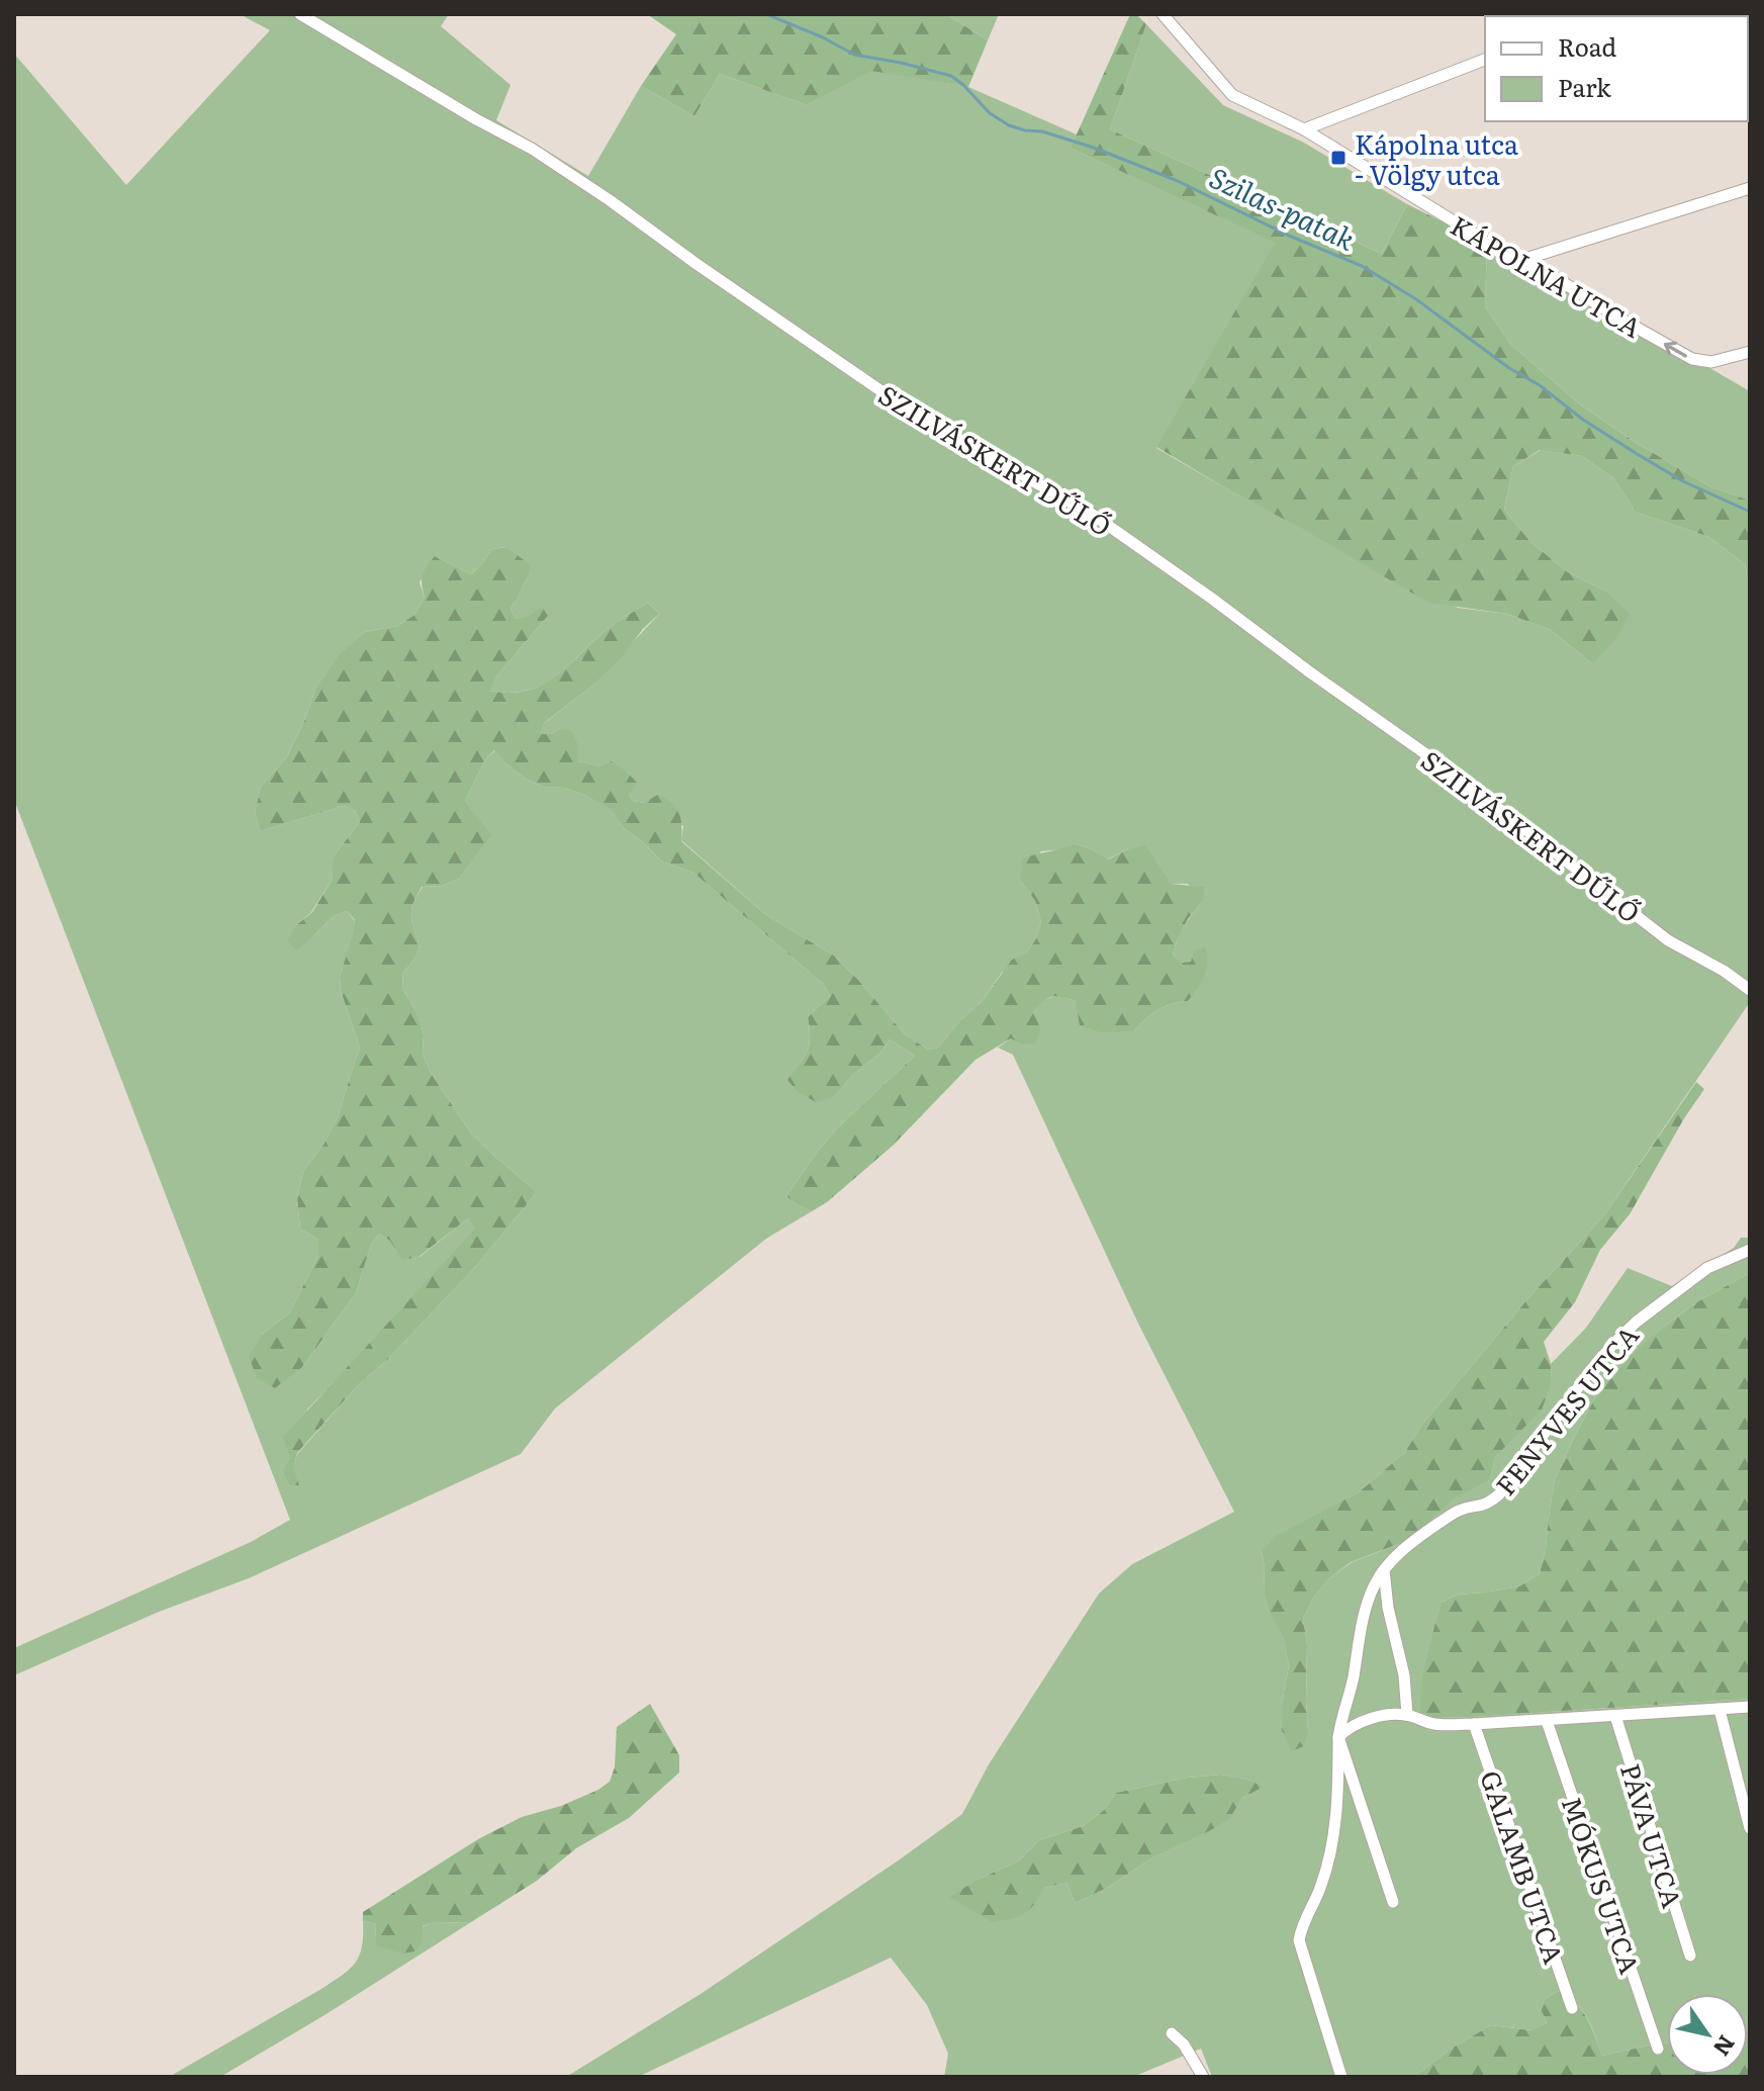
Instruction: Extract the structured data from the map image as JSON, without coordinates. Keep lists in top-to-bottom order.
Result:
{
  "streets": {
    "street": [
      "KÁPOLNA UTCA",
      "SZILVÁSKERT DŰLŐ",
      "FENYVES UTCA",
      "PÁVA UTCA",
      "GALAMB UTCA",
      "MÓKUS UTCA"
    ]
  },
  "water": ["Szilas-patak"],
  "places": {
    "transit": ["Kápolna utca - Völgy utca"]
  },
  "legend": ["Road", "Park"],
  "north": "bottom right"
}
